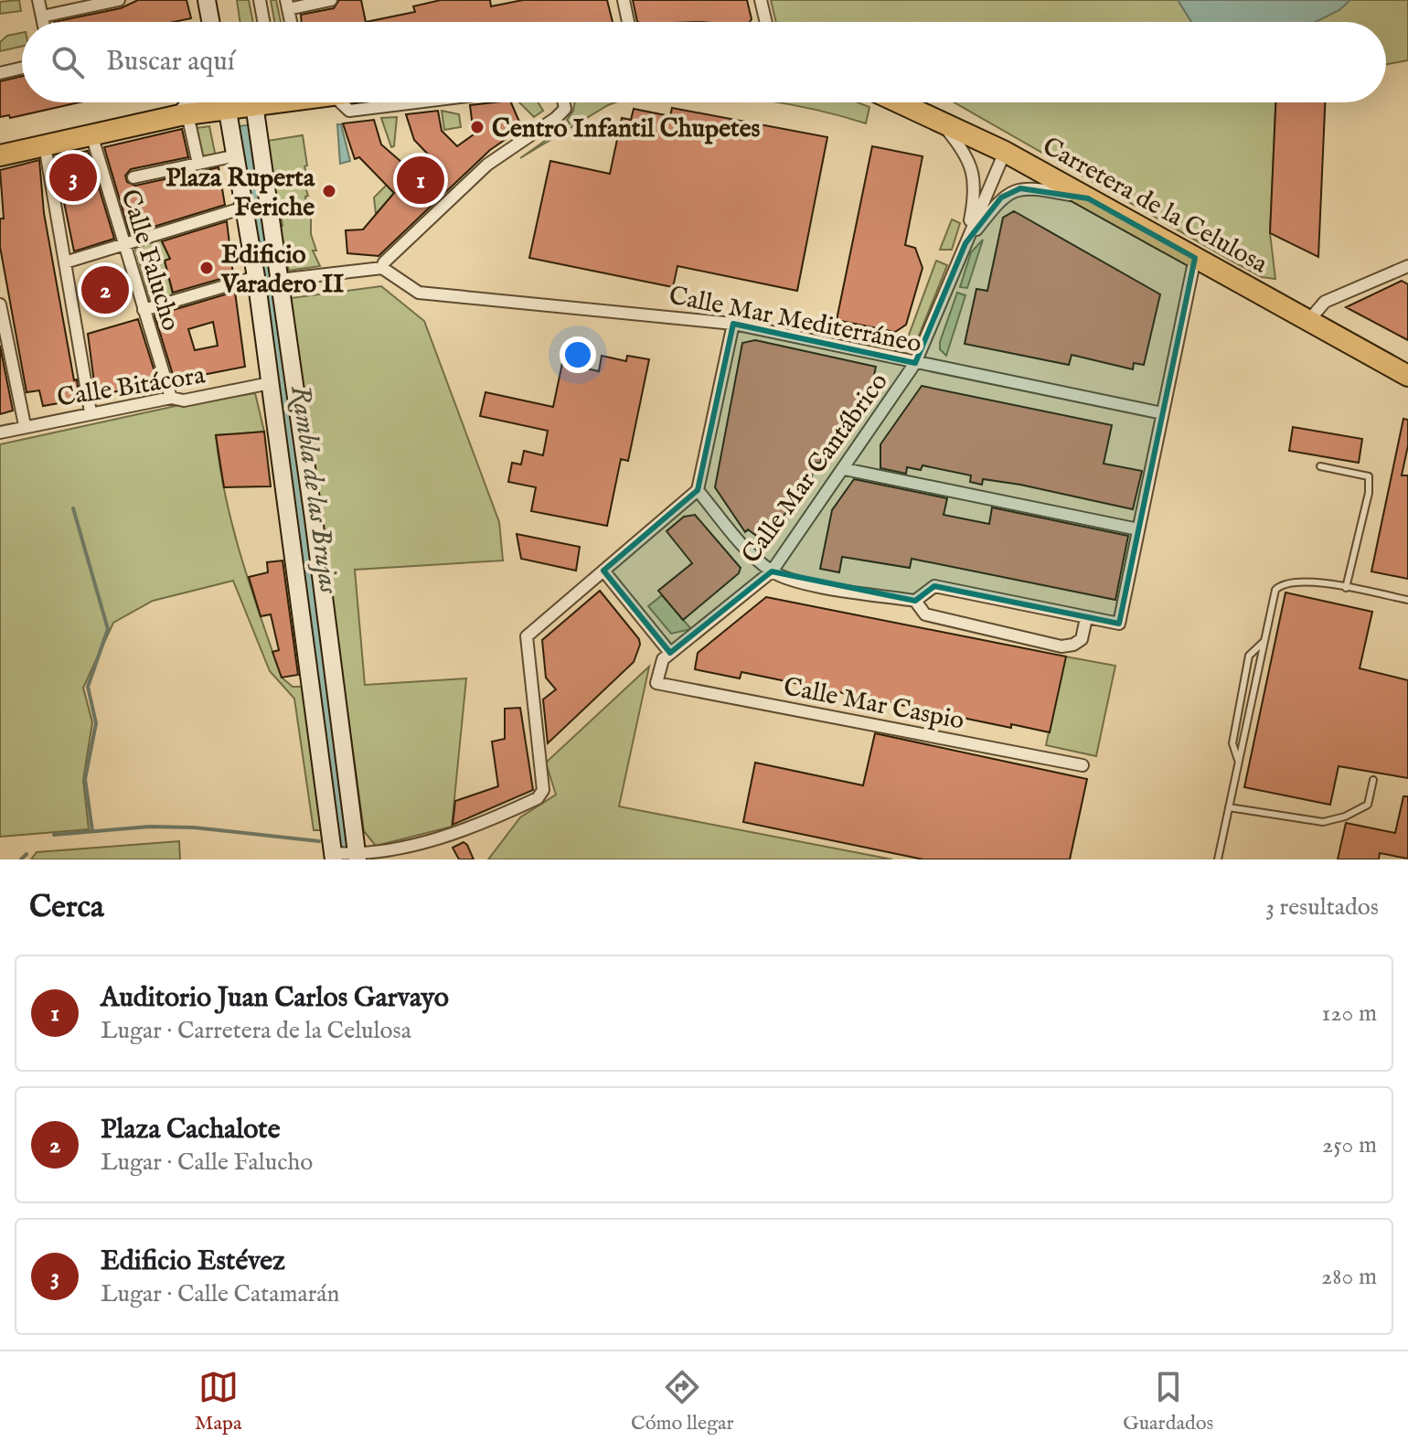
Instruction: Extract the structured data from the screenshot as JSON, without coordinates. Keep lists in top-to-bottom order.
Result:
{
  "streets": {
    "highway": ["Carretera de la Celulosa"],
    "street": [
      "Calle Falucho",
      "Calle Mar Mediterráneo",
      "Calle Bitácora",
      "Calle Mar Cantábrico",
      "Calle Mar Caspio"
    ]
  },
  "crossings": [
    ["Carretera de la Celulosa", "Calle Mar Cantábrico"],
    ["Calle Falucho", "Calle Bitácora"],
    ["Calle Mar Mediterráneo", "Calle Mar Cantábrico"],
    ["Calle Mar Cantábrico", "Calle Mar Caspio"]
  ],
  "water": ["Rambla de las Brujas"],
  "places": ["Centro Infantil Chupetes", "Plaza Ruperta Feriche", "Edificio Varadero II"],
  "page": {
    "search": "Buscar aquí",
    "pins": ["3", "1", "2"],
    "heading": ["Cerca", "3 resultados"],
    "list": [
      {
        "mark": "1",
        "name": "Auditorio Juan Carlos Garvayo",
        "note": "Lugar · Carretera de la Celulosa",
        "value": "120 m"
      },
      {
        "mark": "2",
        "name": "Plaza Cachalote",
        "note": "Lugar · Calle Falucho",
        "value": "250 m"
      },
      {
        "mark": "3",
        "name": "Edificio Estévez",
        "note": "Lugar · Calle Catamarán",
        "value": "280 m"
      }
    ],
    "nav": ["Mapa", "Cómo llegar", "Guardados"]
  }
}
